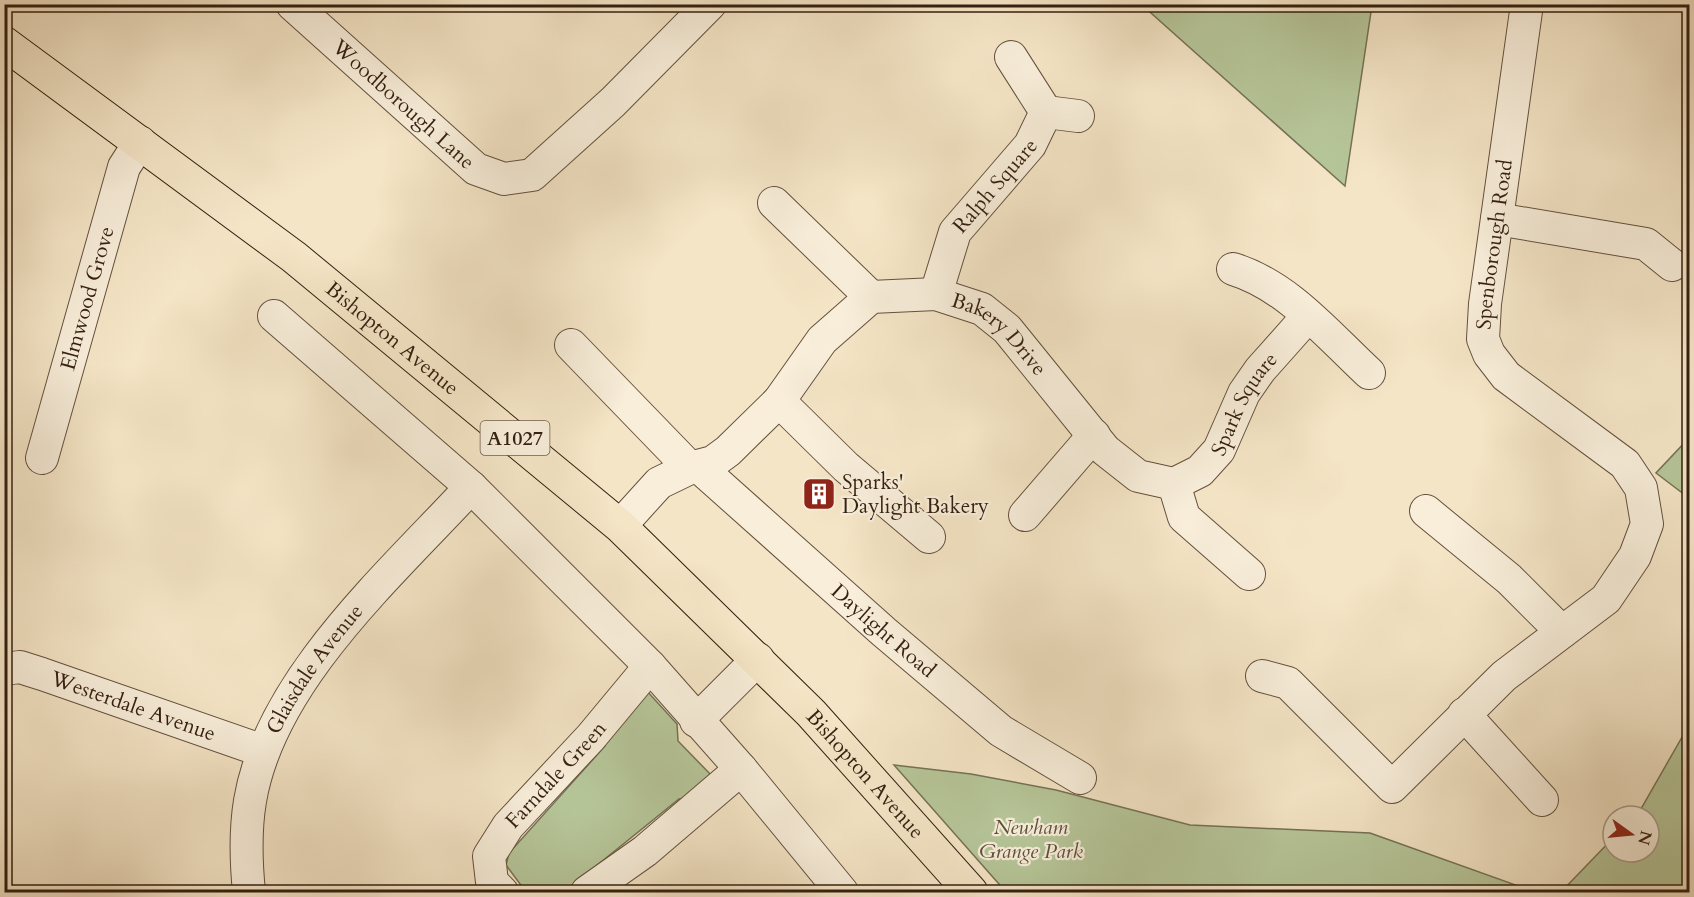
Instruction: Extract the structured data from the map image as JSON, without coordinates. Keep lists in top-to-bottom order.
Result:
{
  "streets": {
    "main road": ["Bishopton Avenue", "A1027"],
    "street": [
      "Woodborough Lane",
      "Ralph Square",
      "Spenborough Road",
      "Elmwood Grove",
      "Bakery Drive",
      "Spark Square",
      "Daylight Road",
      "Glaisdale Avenue",
      "Westerdale Avenue",
      "Farndale Green"
    ]
  },
  "crossings": [
    ["Ralph Square", "Bakery Drive"],
    ["Elmwood Grove", "Bishopton Avenue"],
    ["Bakery Drive", "Spark Square"],
    ["Glaisdale Avenue", "Westerdale Avenue"]
  ],
  "parks": ["Newham Grange Park"],
  "places": {
    "building": ["Sparks' Daylight Bakery"]
  },
  "north": "right"
}
